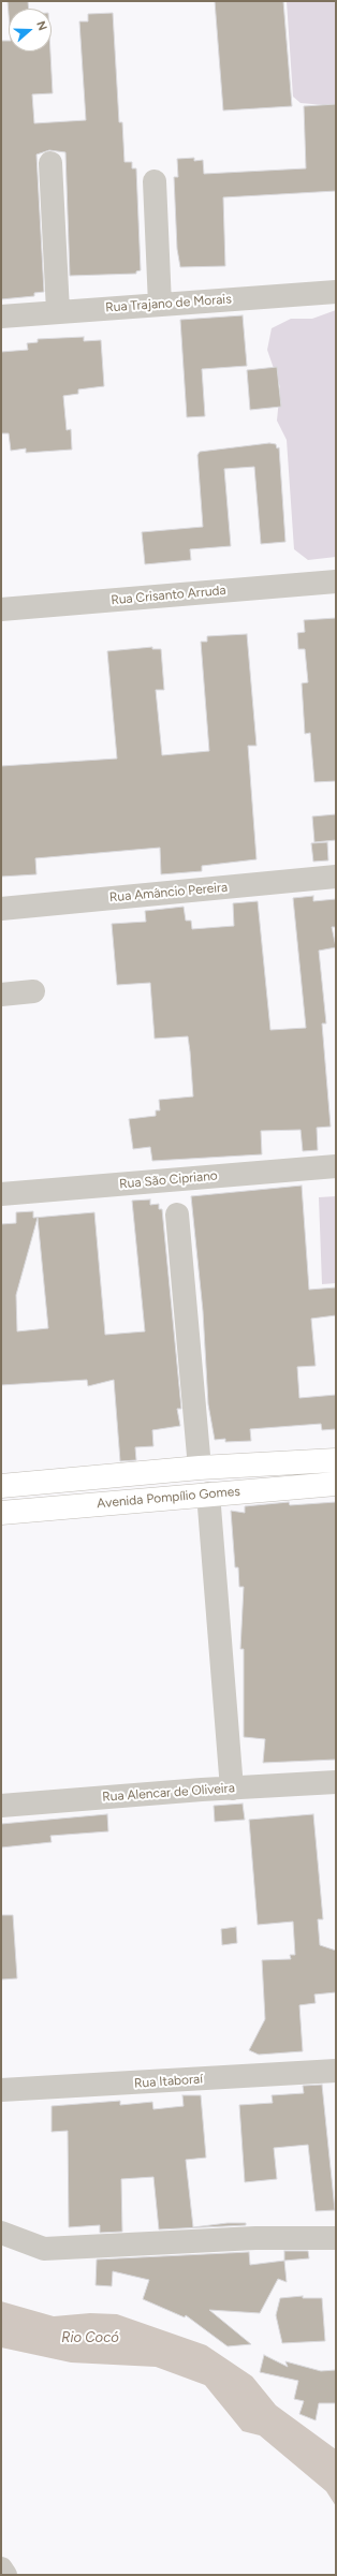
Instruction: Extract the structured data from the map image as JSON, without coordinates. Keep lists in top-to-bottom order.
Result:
{
  "streets": {
    "main road": ["Avenida Pompílio Gomes"],
    "street": [
      "Rua Trajano de Morais",
      "Rua Crisanto Arruda",
      "Rua Amâncio Pereira",
      "Rua São Cipriano",
      "Rua Alencar de Oliveira",
      "Rua Itaboraí"
    ]
  },
  "water": ["Rio Cocó"],
  "north": "right"
}
